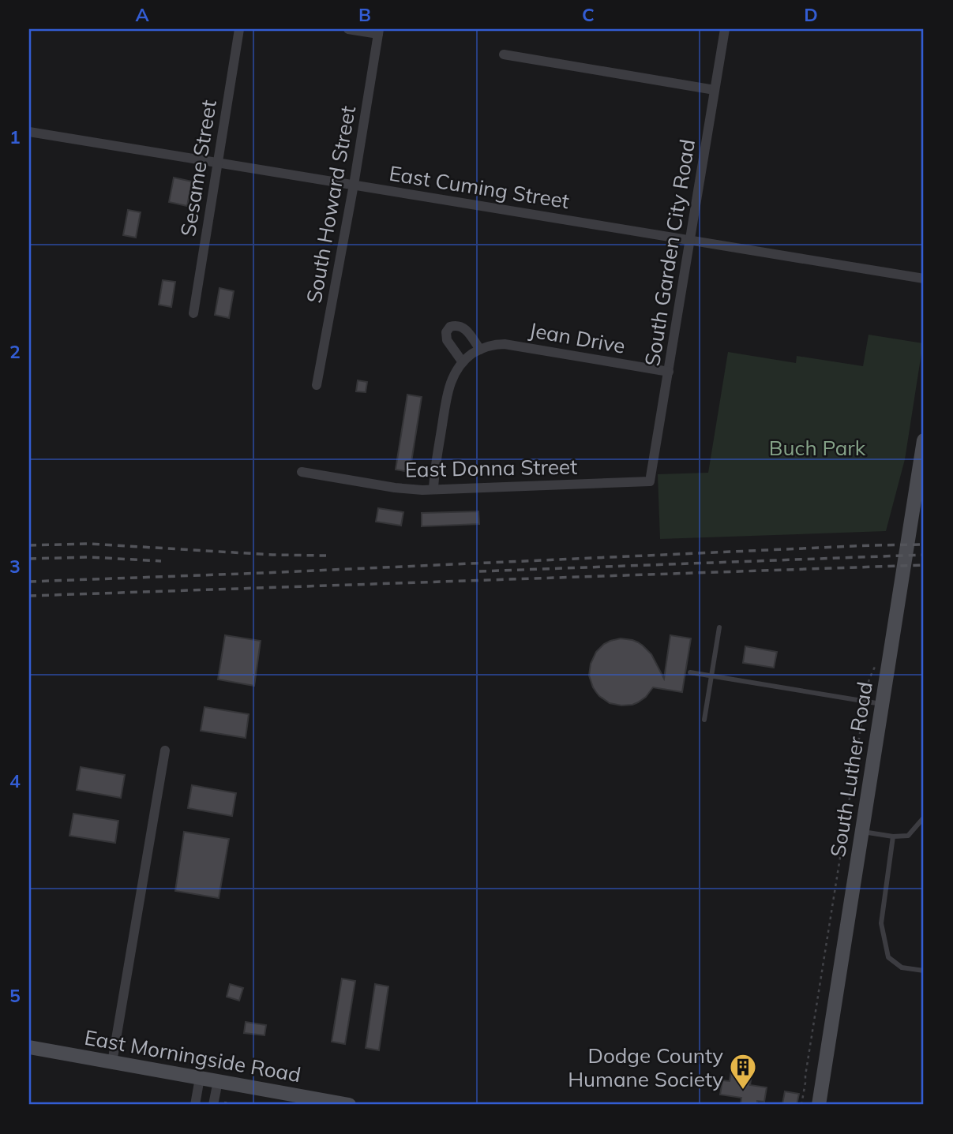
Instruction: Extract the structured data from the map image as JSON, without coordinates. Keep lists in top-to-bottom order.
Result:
{
  "streets": {
    "street": [
      "Sesame Street",
      "East Cuming Street",
      "South Howard Street",
      "South Garden City Road",
      "Jean Drive",
      "East Donna Street",
      "South Luther Road",
      "East Morningside Road"
    ]
  },
  "crossings": [
    ["Sesame Street", "East Cuming Street"],
    ["East Cuming Street", "South Howard Street"],
    ["East Cuming Street", "South Garden City Road"],
    ["South Garden City Road", "Jean Drive"],
    ["South Garden City Road", "East Donna Street"],
    ["Jean Drive", "East Donna Street"]
  ],
  "parks": ["Buch Park"],
  "places": {
    "building": ["Dodge County Humane Society"]
  },
  "grid": {
    "columns": [
      "A",
      "B",
      "C",
      "D"
    ],
    "rows": [
      "1",
      "2",
      "3",
      "4",
      "5"
    ]
  }
}
